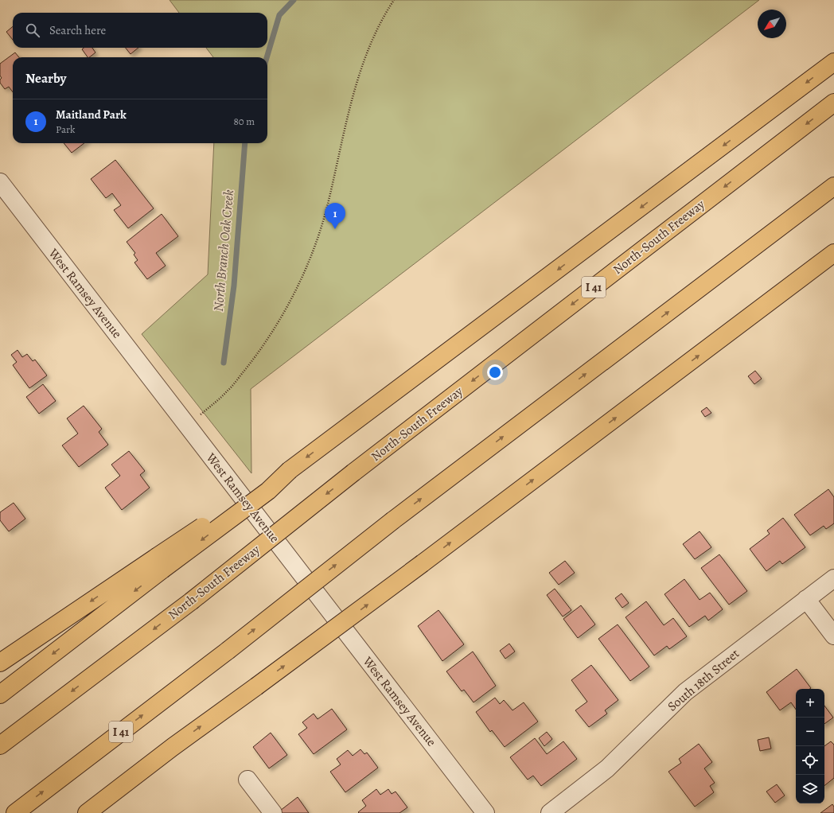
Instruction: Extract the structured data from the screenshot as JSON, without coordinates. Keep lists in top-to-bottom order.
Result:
{
  "streets": {
    "highway": ["North-South Freeway", "I 41"],
    "street": ["West Ramsey Avenue", "South 18th Street"]
  },
  "water": ["North Branch Oak Creek"],
  "north": "bottom left",
  "page": {
    "search": "Search here",
    "heading": "Nearby",
    "list": [
      {
        "mark": "1",
        "name": "Maitland Park",
        "note": "Park",
        "value": "80 m"
      }
    ],
    "pins": "1",
    "map_buttons": ["+", "−"]
  }
}
